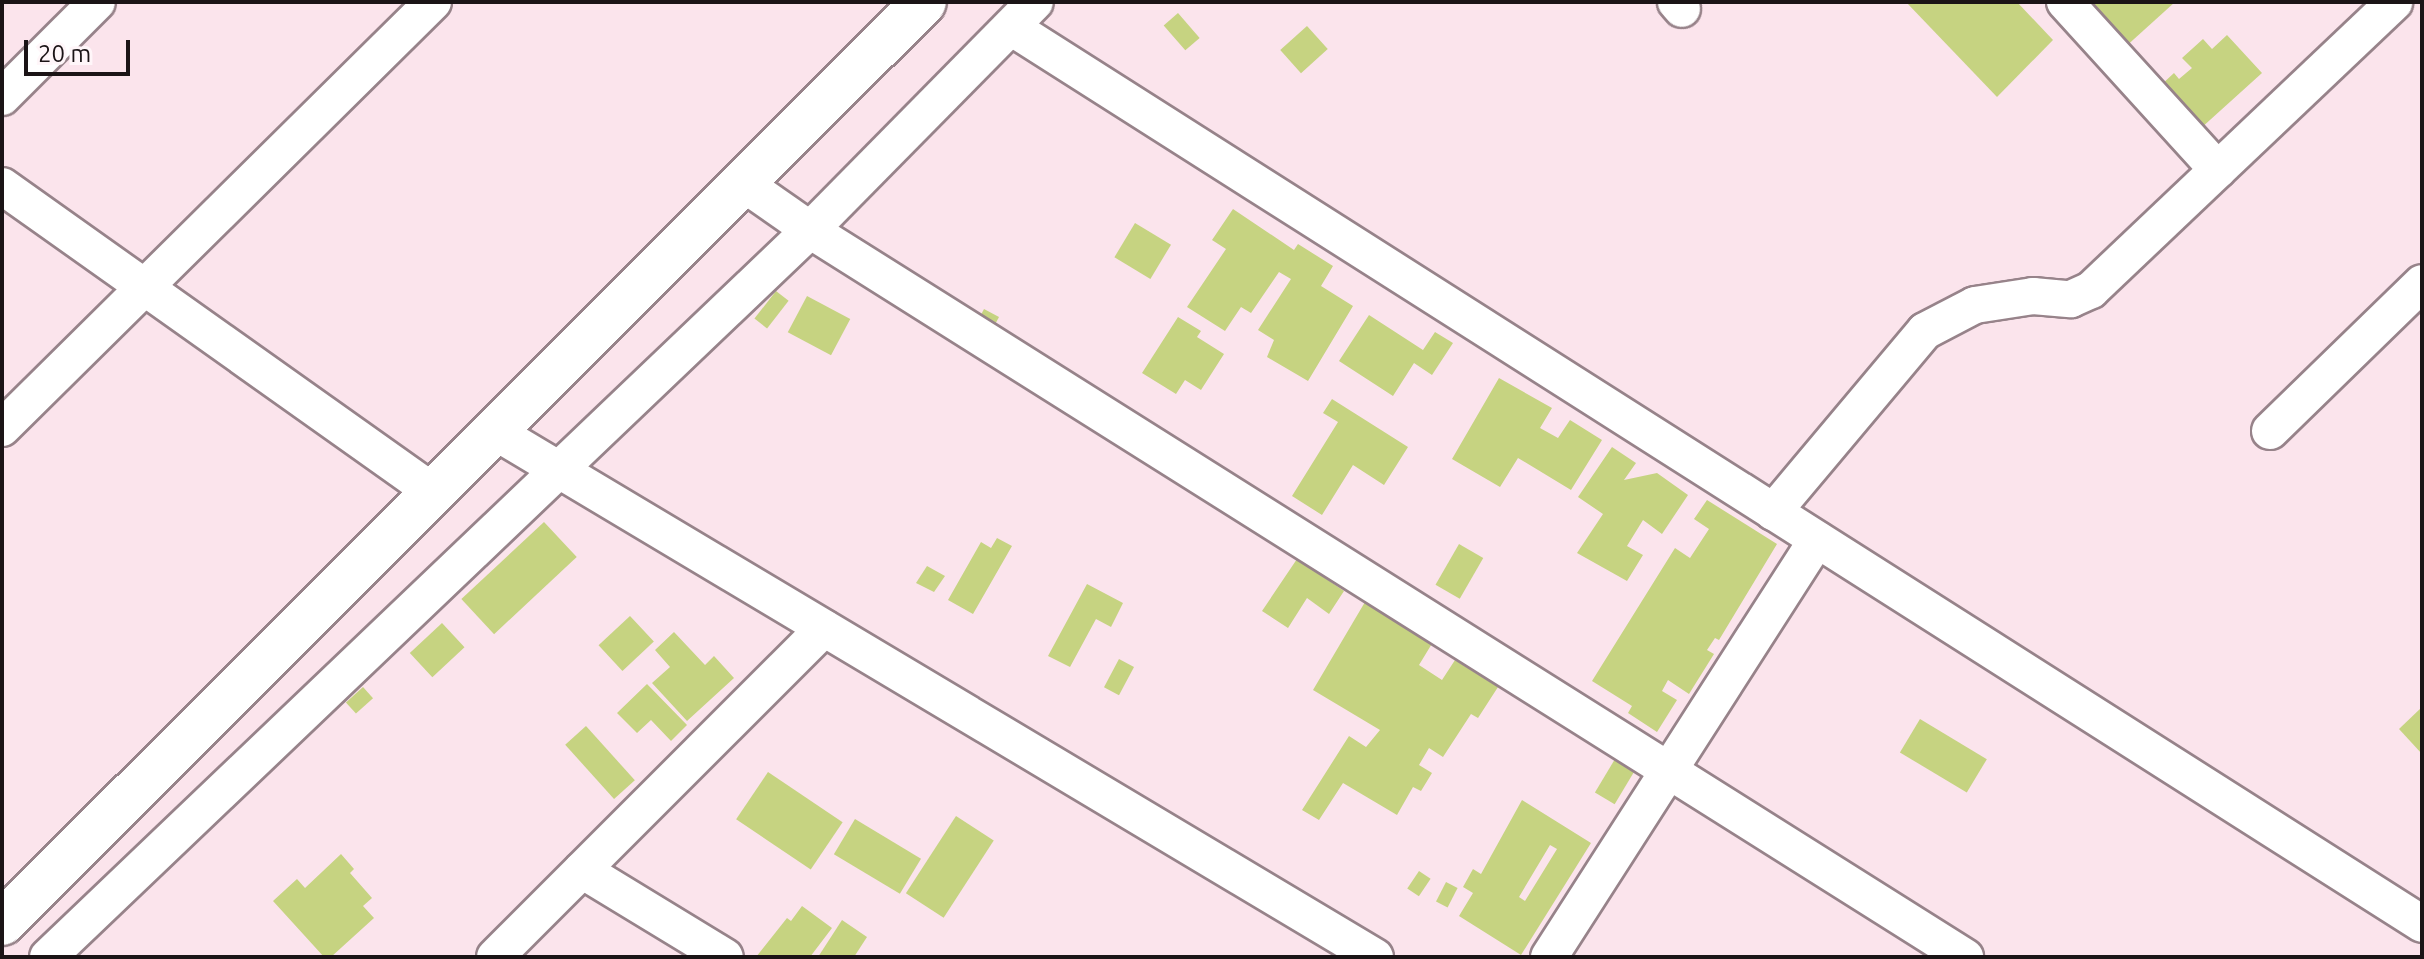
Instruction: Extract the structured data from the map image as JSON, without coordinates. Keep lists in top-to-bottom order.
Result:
{
  "scale_bar": "20 m"
}
